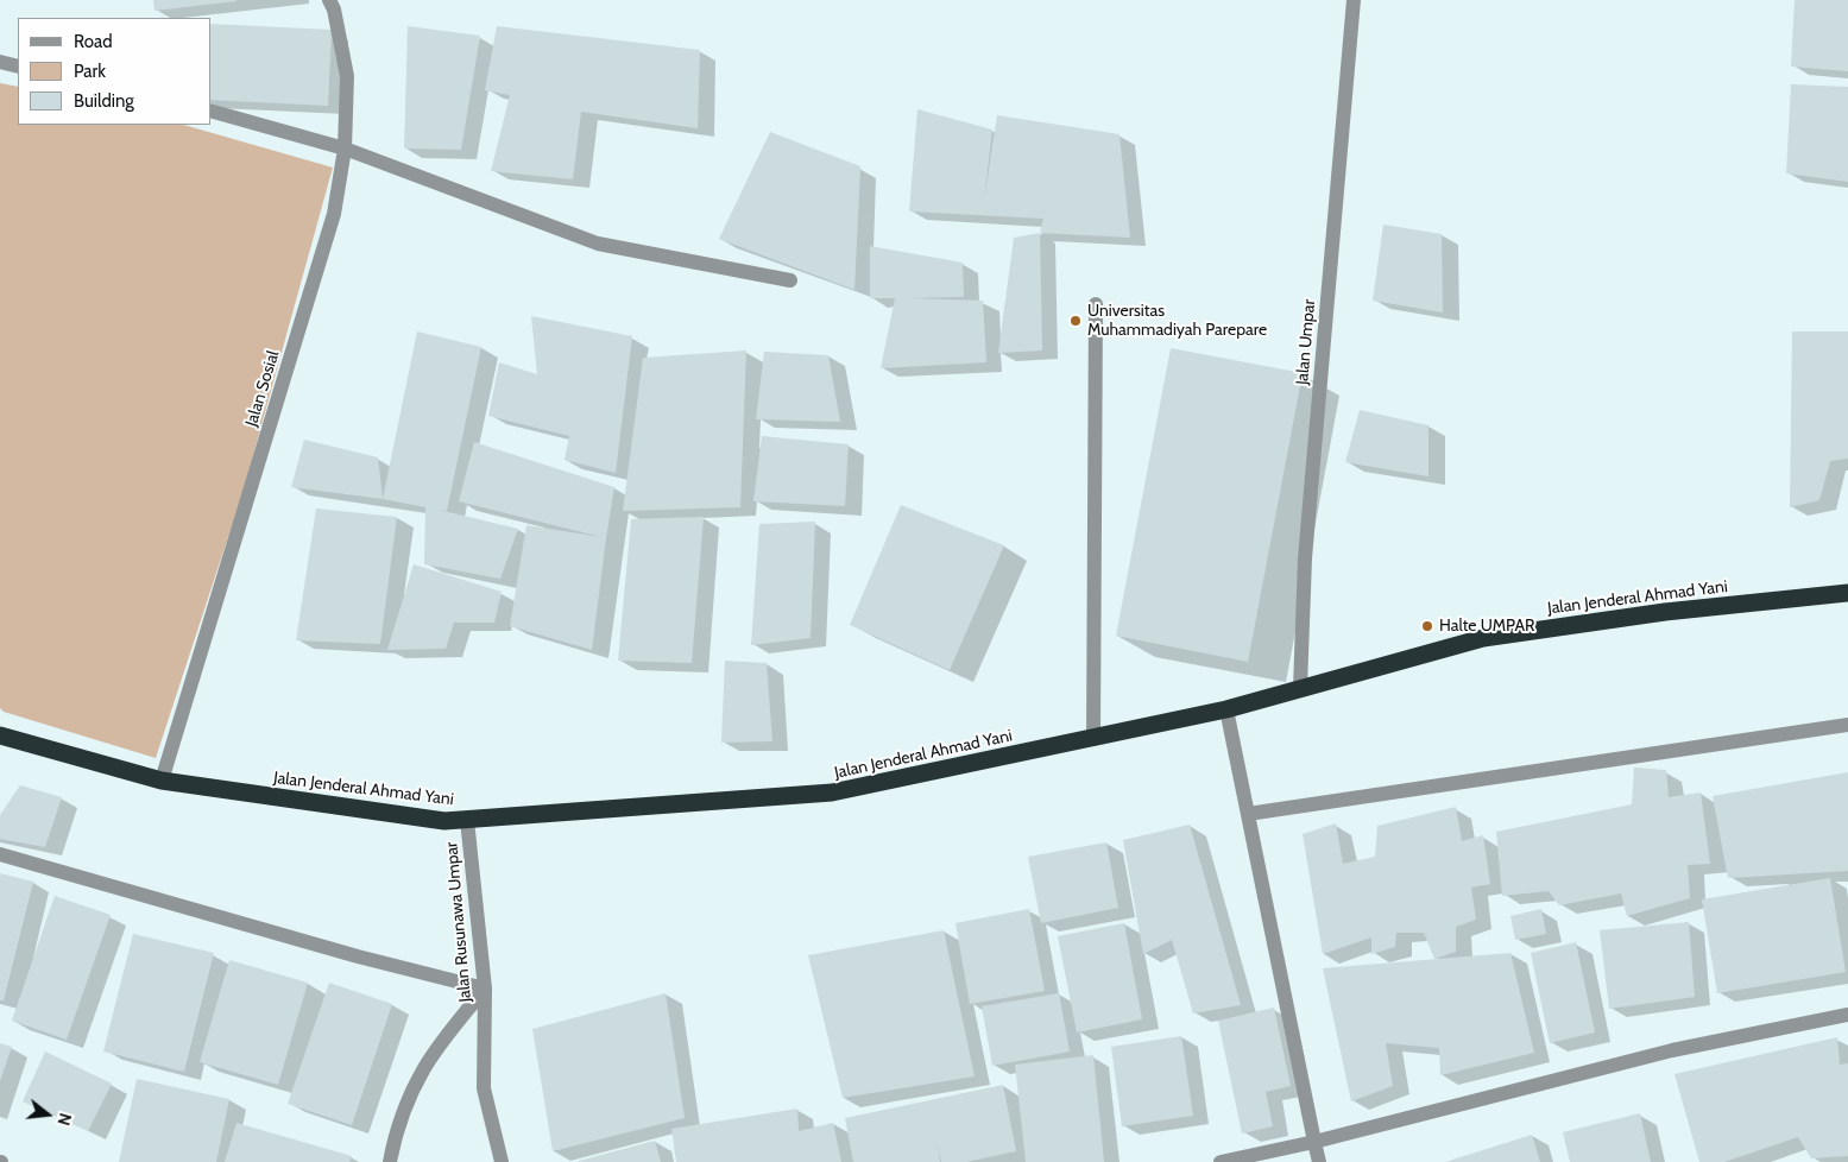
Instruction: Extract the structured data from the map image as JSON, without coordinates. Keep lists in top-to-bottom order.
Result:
{
  "streets": {
    "highway": ["Jalan Jenderal Ahmad Yani"],
    "street": ["Jalan Umpar", "Jalan Sosial", "Jalan Rusunawa Umpar"]
  },
  "crossings": [
    ["Jalan Umpar", "Jalan Jenderal Ahmad Yani"],
    ["Jalan Sosial", "Jalan Jenderal Ahmad Yani"],
    ["Jalan Jenderal Ahmad Yani", "Jalan Rusunawa Umpar"]
  ],
  "places": ["Universitas Muhammadiyah Parepare", "Halte UMPAR"],
  "legend": ["Road", "Park", "Building"],
  "north": "right"
}
